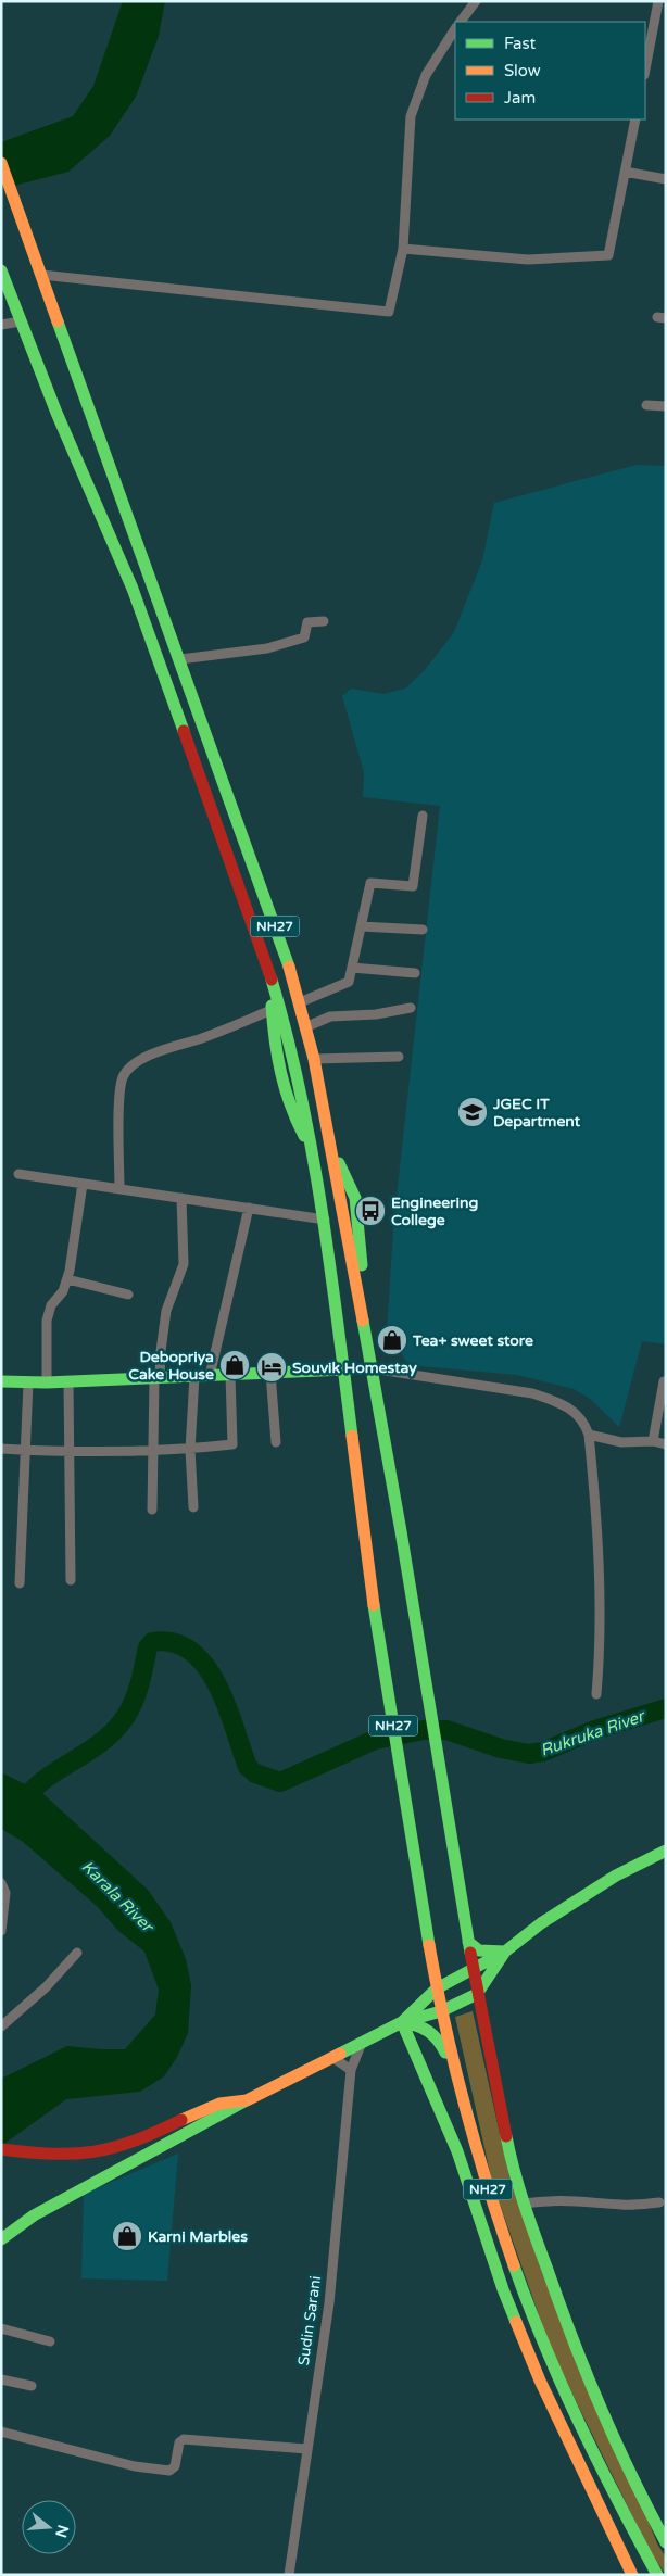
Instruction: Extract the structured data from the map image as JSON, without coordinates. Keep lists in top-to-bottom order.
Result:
{
  "streets": {
    "main road": ["NH27"],
    "street": ["Sudin Sarani"]
  },
  "water": ["Rukruka River", "Karala River"],
  "places": {
    "school or university": ["JGEC IT Department"],
    "bus stop": ["Engineering College"],
    "shop": ["Tea+ sweet store", "Debopriya Cake House", "Karni Marbles"],
    "hotel": ["Souvik Homestay"]
  },
  "legend": ["Fast", "Slow", "Jam"],
  "north": "right"
}
